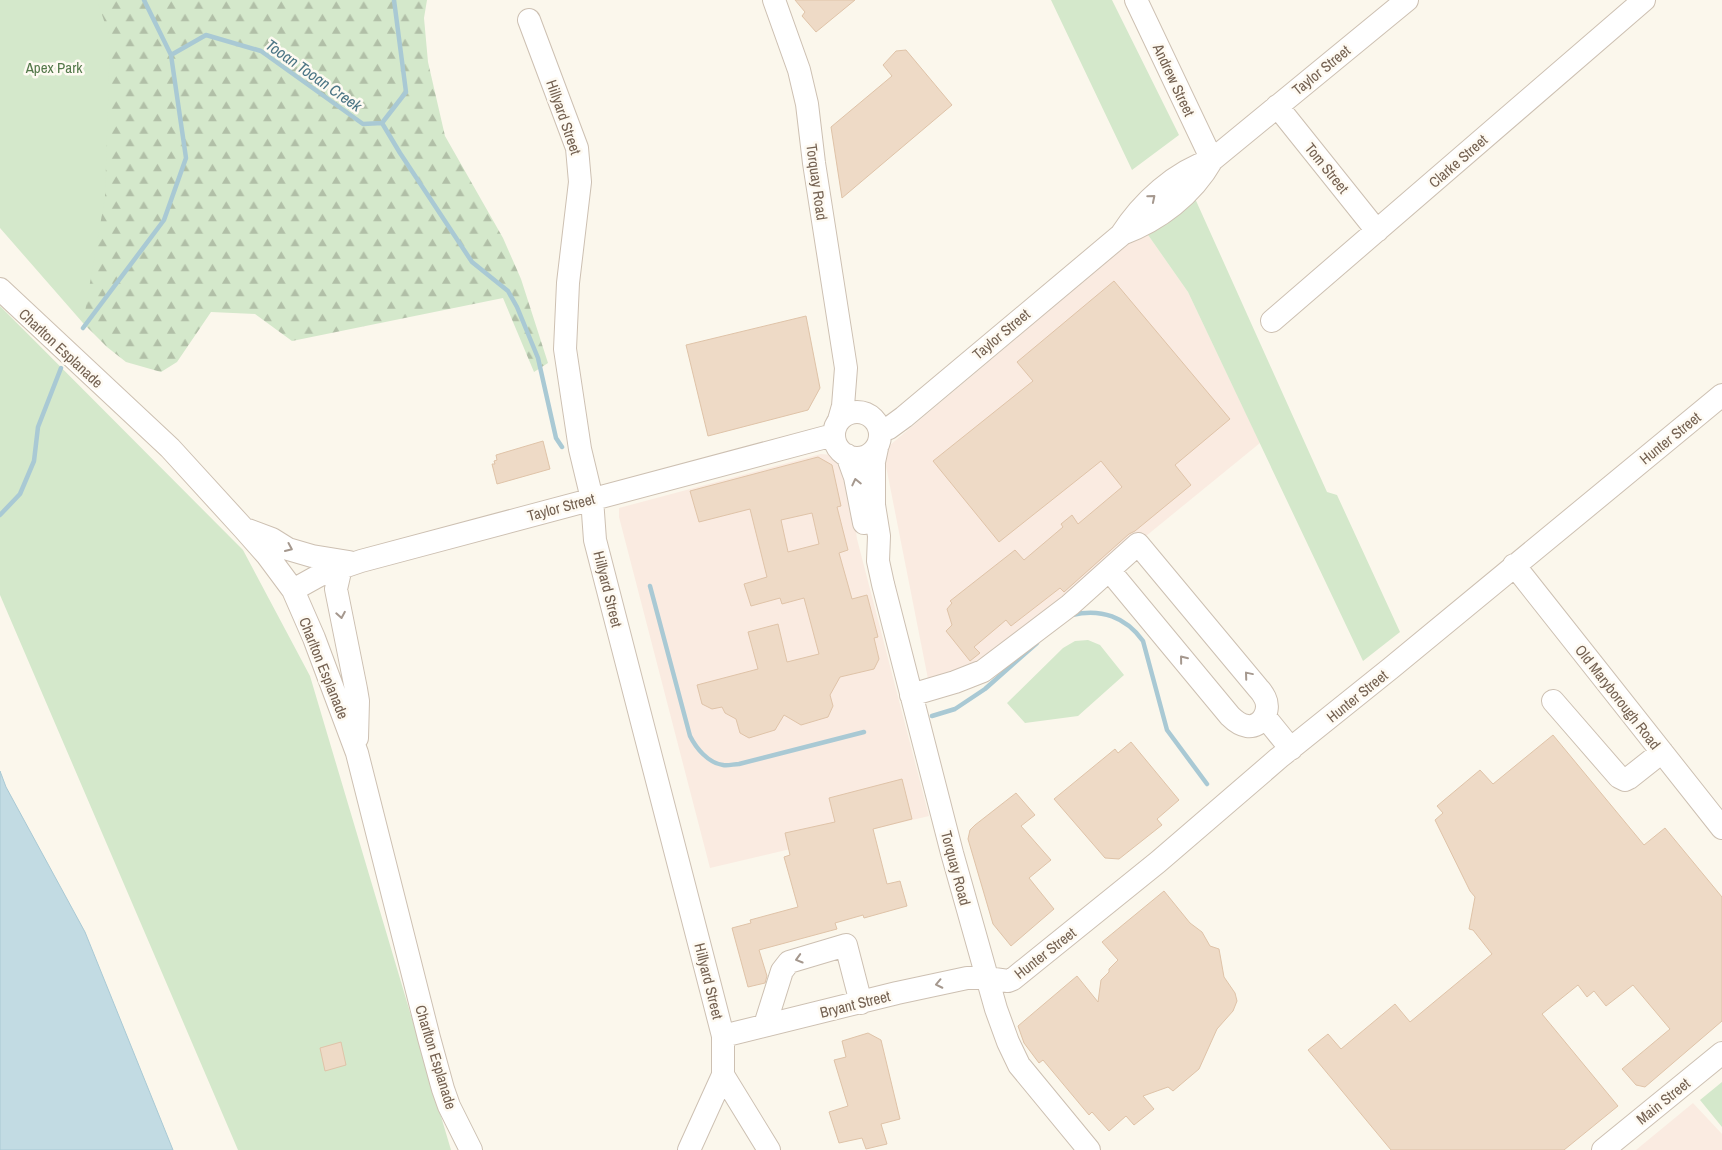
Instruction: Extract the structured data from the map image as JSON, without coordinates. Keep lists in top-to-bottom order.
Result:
{
  "streets": {
    "street": [
      "Taylor Street",
      "Andrew Street",
      "Hillyard Street",
      "Clarke Street",
      "Tom Street",
      "Torquay Road",
      "Charlton Esplanade",
      "Hunter Street",
      "Old Maryborough Road",
      "Bryant Street",
      "Main Street"
    ]
  },
  "crossings": [
    ["Taylor Street", "Andrew Street"],
    ["Taylor Street", "Hillyard Street"],
    ["Taylor Street", "Tom Street"],
    ["Taylor Street", "Torquay Road"],
    ["Taylor Street", "Charlton Esplanade"],
    ["Hillyard Street", "Bryant Street"],
    ["Clarke Street", "Tom Street"],
    ["Torquay Road", "Hunter Street"],
    ["Torquay Road", "Bryant Street"],
    ["Hunter Street", "Old Maryborough Road"],
    ["Hunter Street", "Bryant Street"]
  ],
  "one_way": ["Bryant Street"],
  "water": ["Tooan Tooan Creek"],
  "parks": ["Apex Park"]
}
